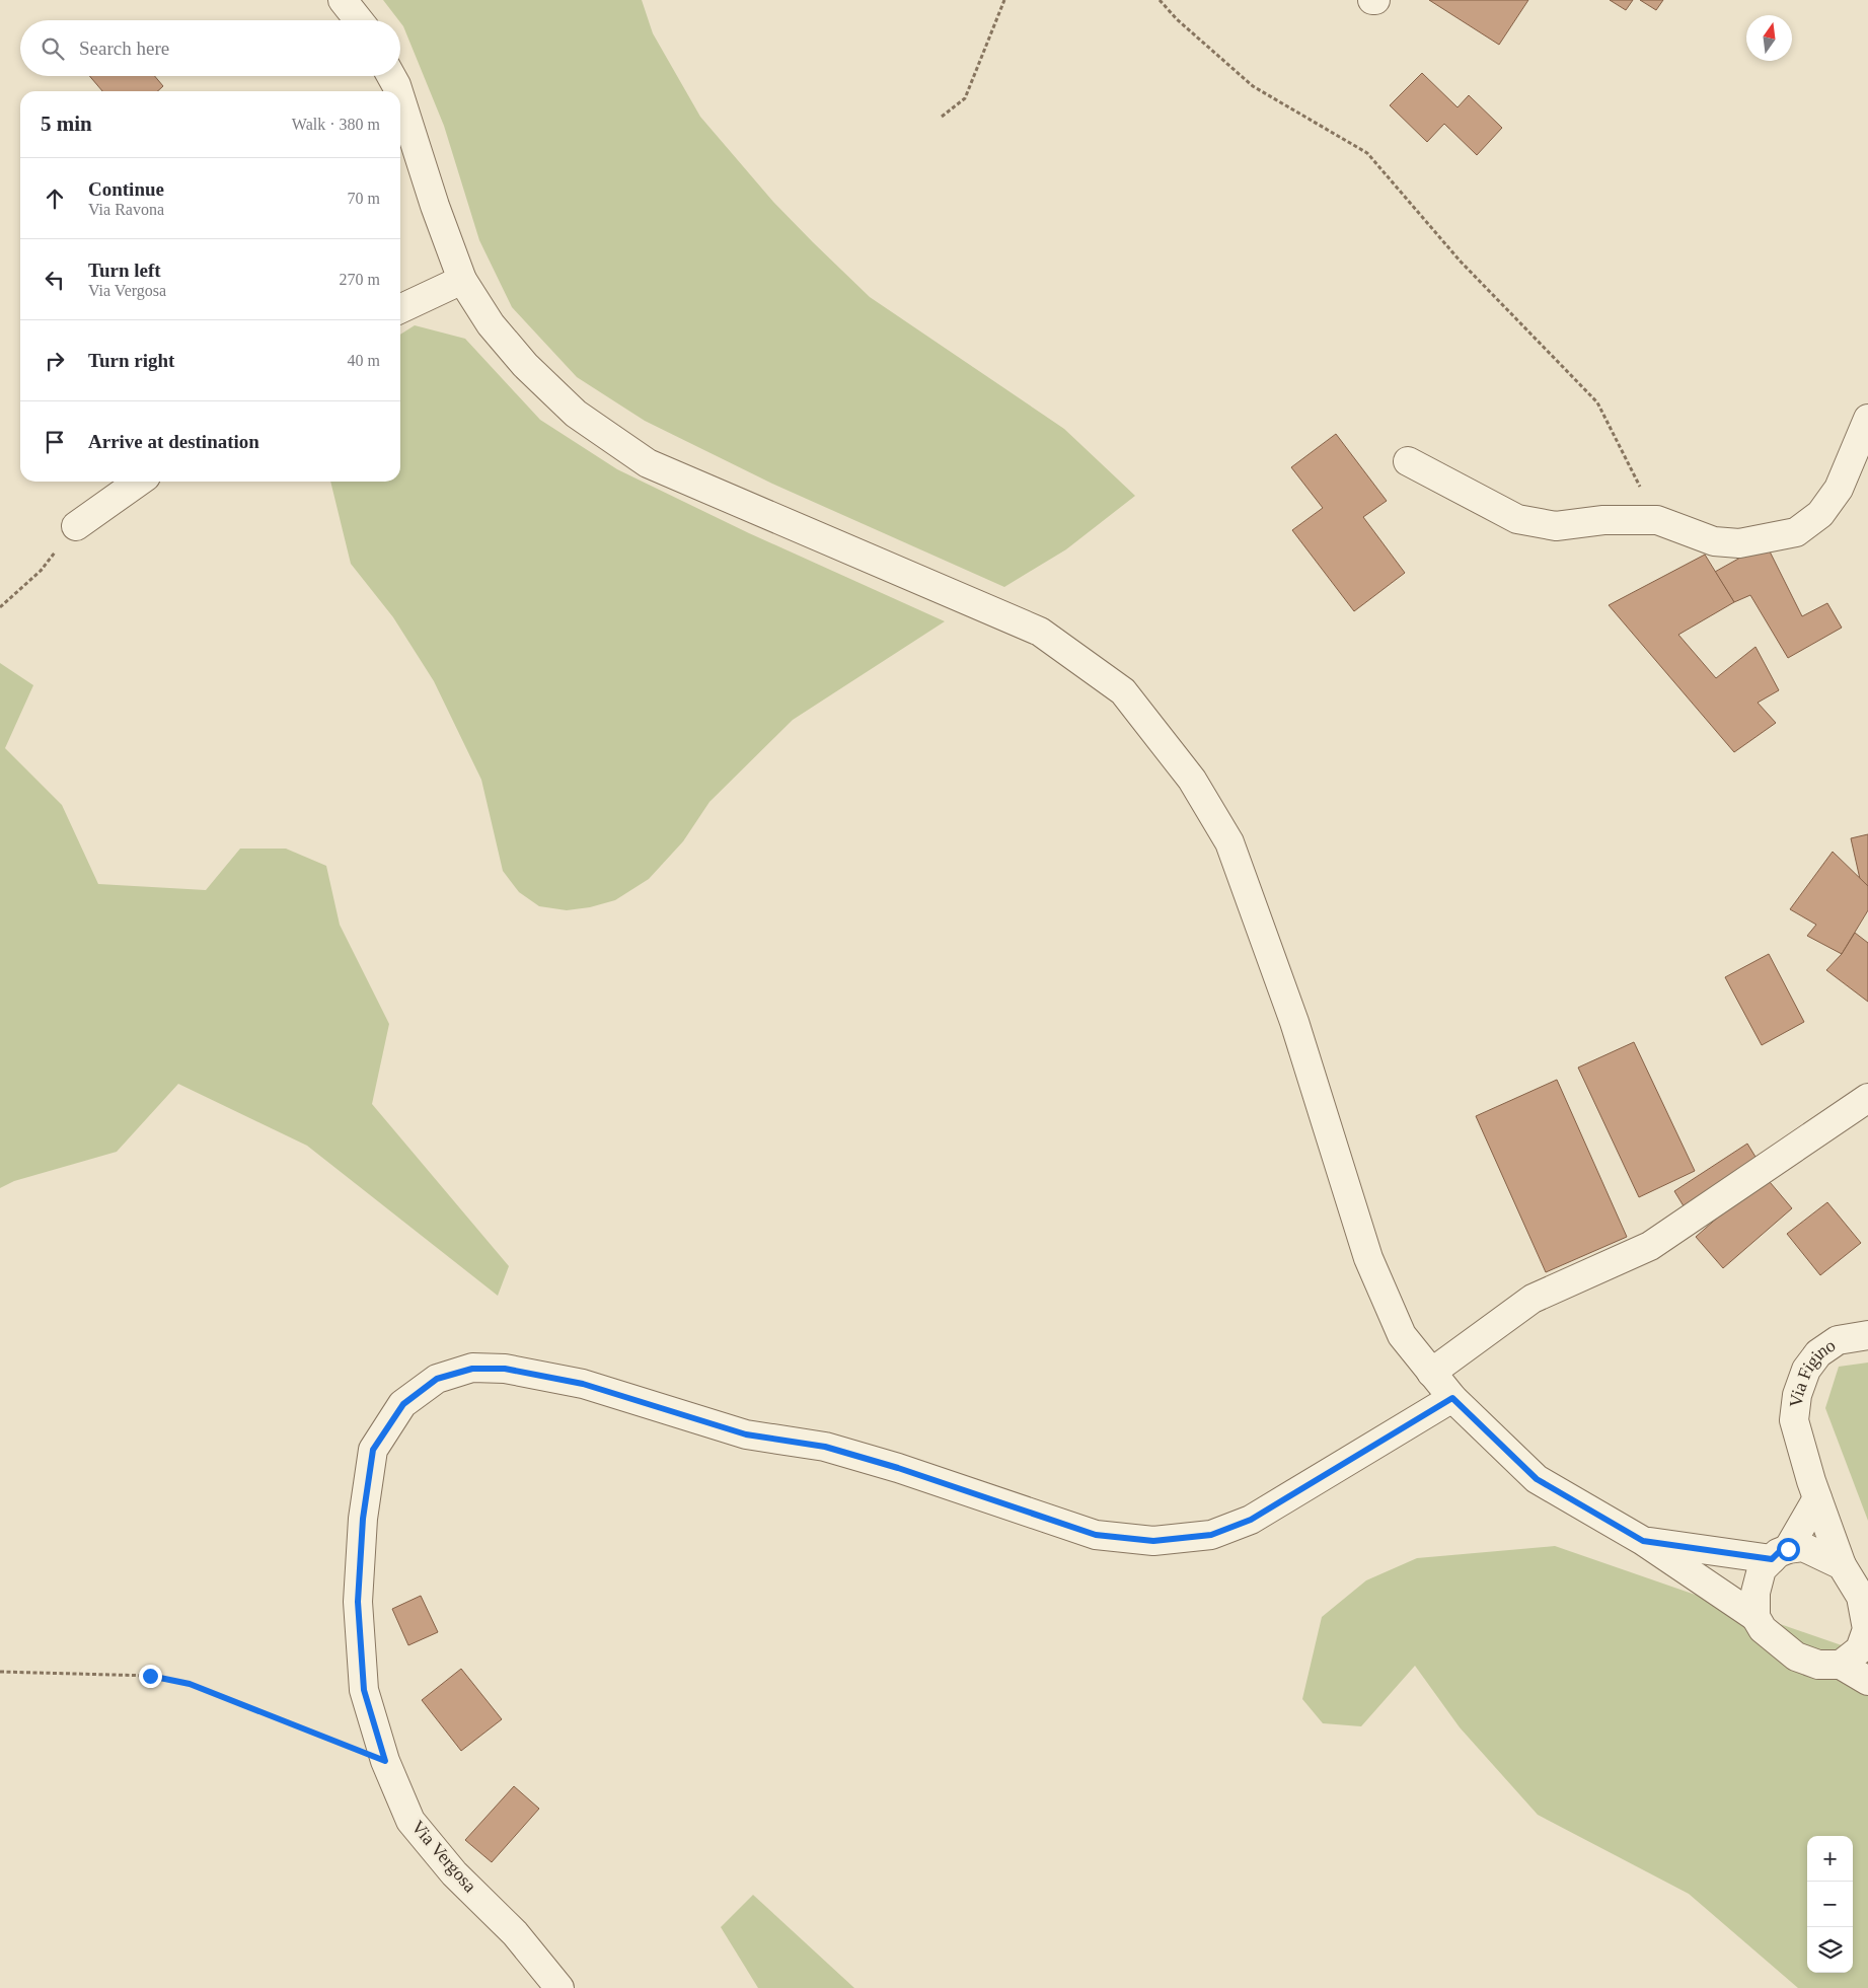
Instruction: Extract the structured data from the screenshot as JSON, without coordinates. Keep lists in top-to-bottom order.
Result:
{
  "streets": {
    "street": ["Via Figino", "Via Vergosa"]
  },
  "north": "top",
  "page": {
    "search": "Search here",
    "heading": ["5 min", "Walk · 380 m"],
    "list": [
      ["Continue", "Via Ravona", "70 m"],
      ["Turn left", "Via Vergosa", "270 m"],
      ["Turn right", "40 m"],
      "Arrive at destination"
    ],
    "map_buttons": ["+", "−"]
  }
}
